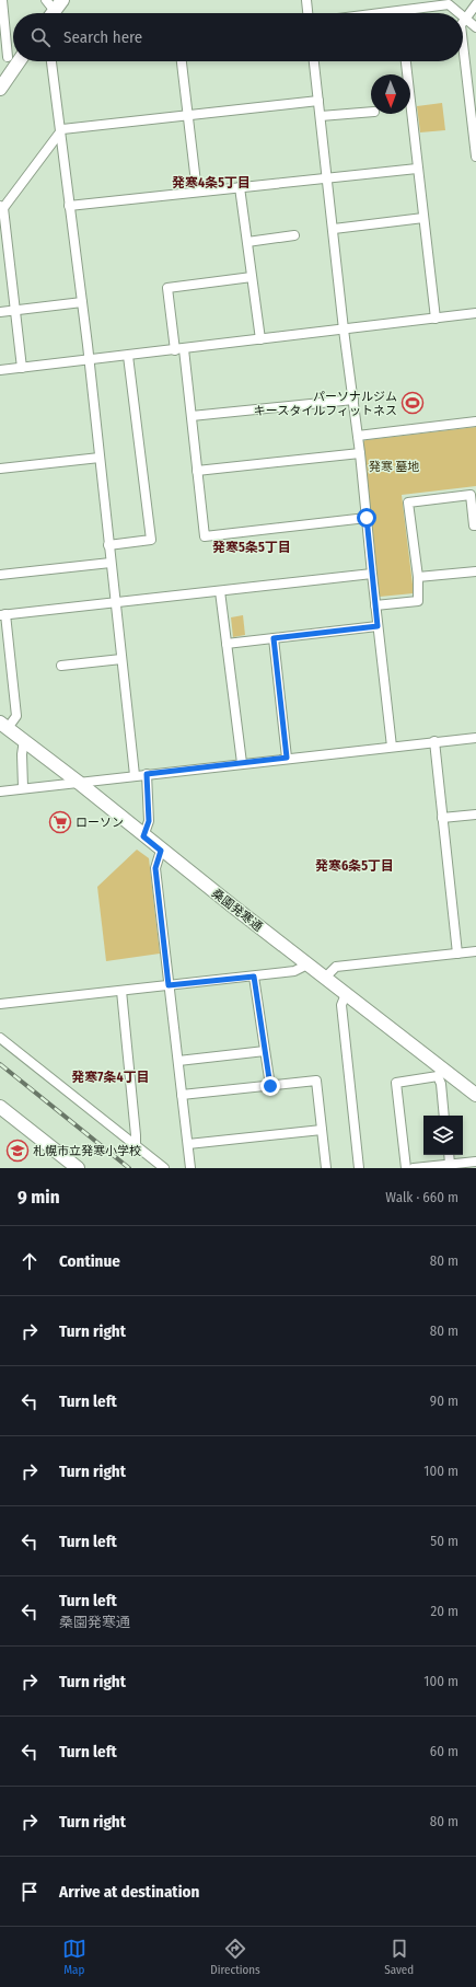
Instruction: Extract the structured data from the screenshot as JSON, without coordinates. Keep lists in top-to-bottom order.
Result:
{
  "streets": {
    "street": ["桑園発寒通"]
  },
  "districts": [
    "発寒4条5丁目",
    "発寒5条5丁目",
    "発寒6条5丁目",
    "発寒7条4丁目"
  ],
  "parks": ["発寒 墓地"],
  "places": {
    "sports": ["パーソナルジム キースタイルフィットネス"],
    "supermarket": ["ローソン"],
    "school or university": ["札幌市立発寒小学校"]
  },
  "north": "bottom",
  "page": {
    "search": "Search here",
    "heading": ["9 min", "Walk · 660 m"],
    "list": [
      ["Continue", "80 m"],
      ["Turn right", "80 m"],
      ["Turn left", "90 m"],
      ["Turn right", "100 m"],
      ["Turn left", "50 m"],
      ["Turn left", "桑園発寒通", "20 m"],
      ["Turn right", "100 m"],
      ["Turn left", "60 m"],
      ["Turn right", "80 m"],
      "Arrive at destination"
    ],
    "nav": ["Map", "Directions", "Saved"]
  }
}
